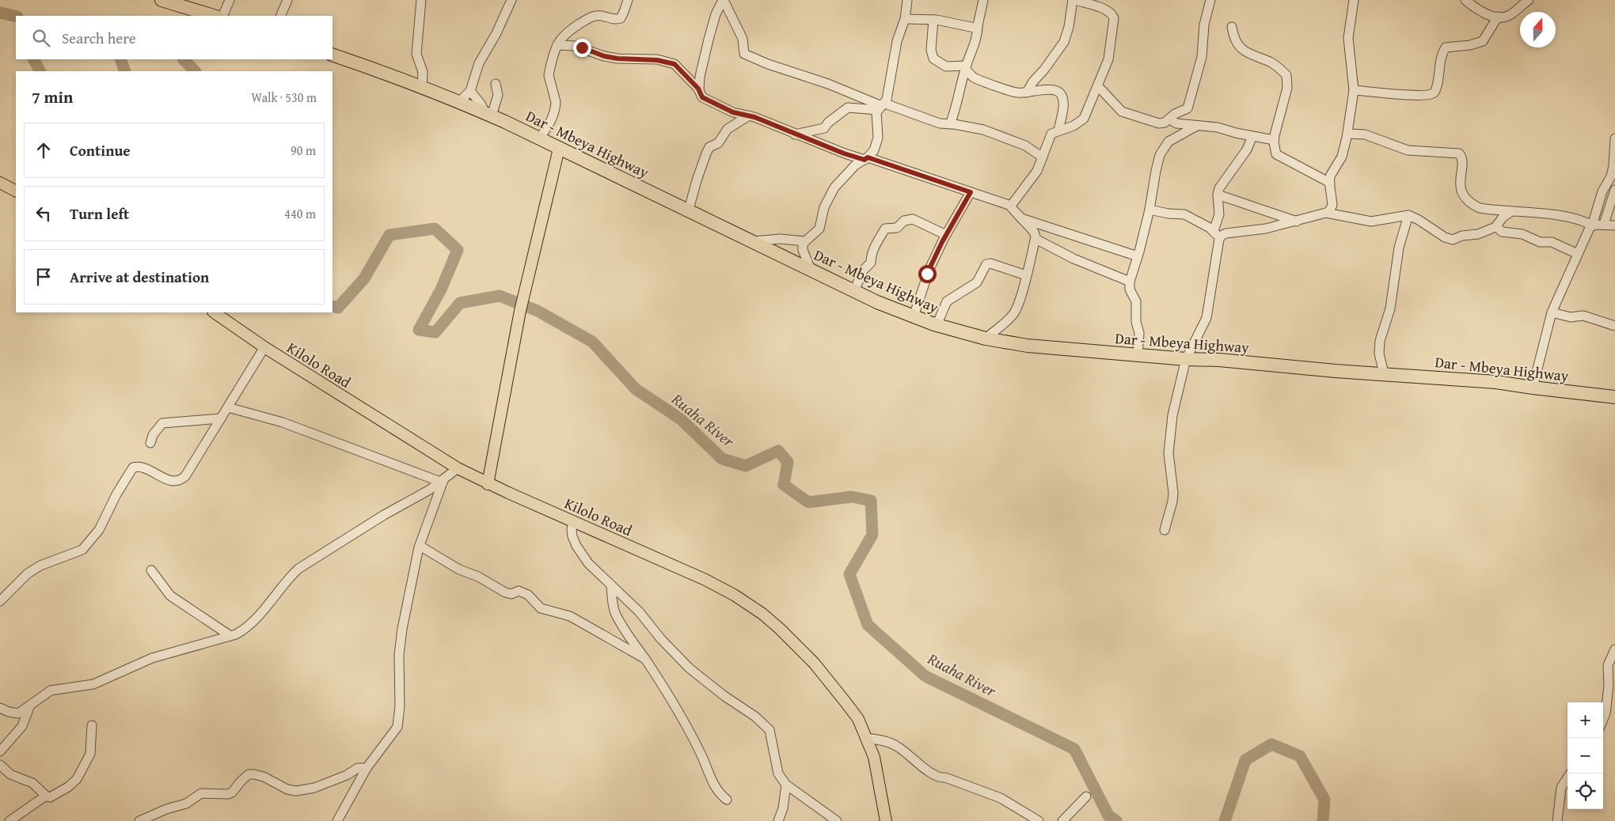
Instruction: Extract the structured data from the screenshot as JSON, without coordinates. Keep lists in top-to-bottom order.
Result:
{
  "streets": {
    "highway": ["Dar - Mbeya Highway"],
    "main road": ["Kilolo Road"]
  },
  "water": ["Ruaha River"],
  "north": "top",
  "page": {
    "search": "Search here",
    "heading": ["7 min", "Walk · 530 m"],
    "list": [
      ["Continue", "90 m"],
      ["Turn left", "440 m"],
      "Arrive at destination"
    ],
    "map_buttons": ["+", "−"]
  }
}
